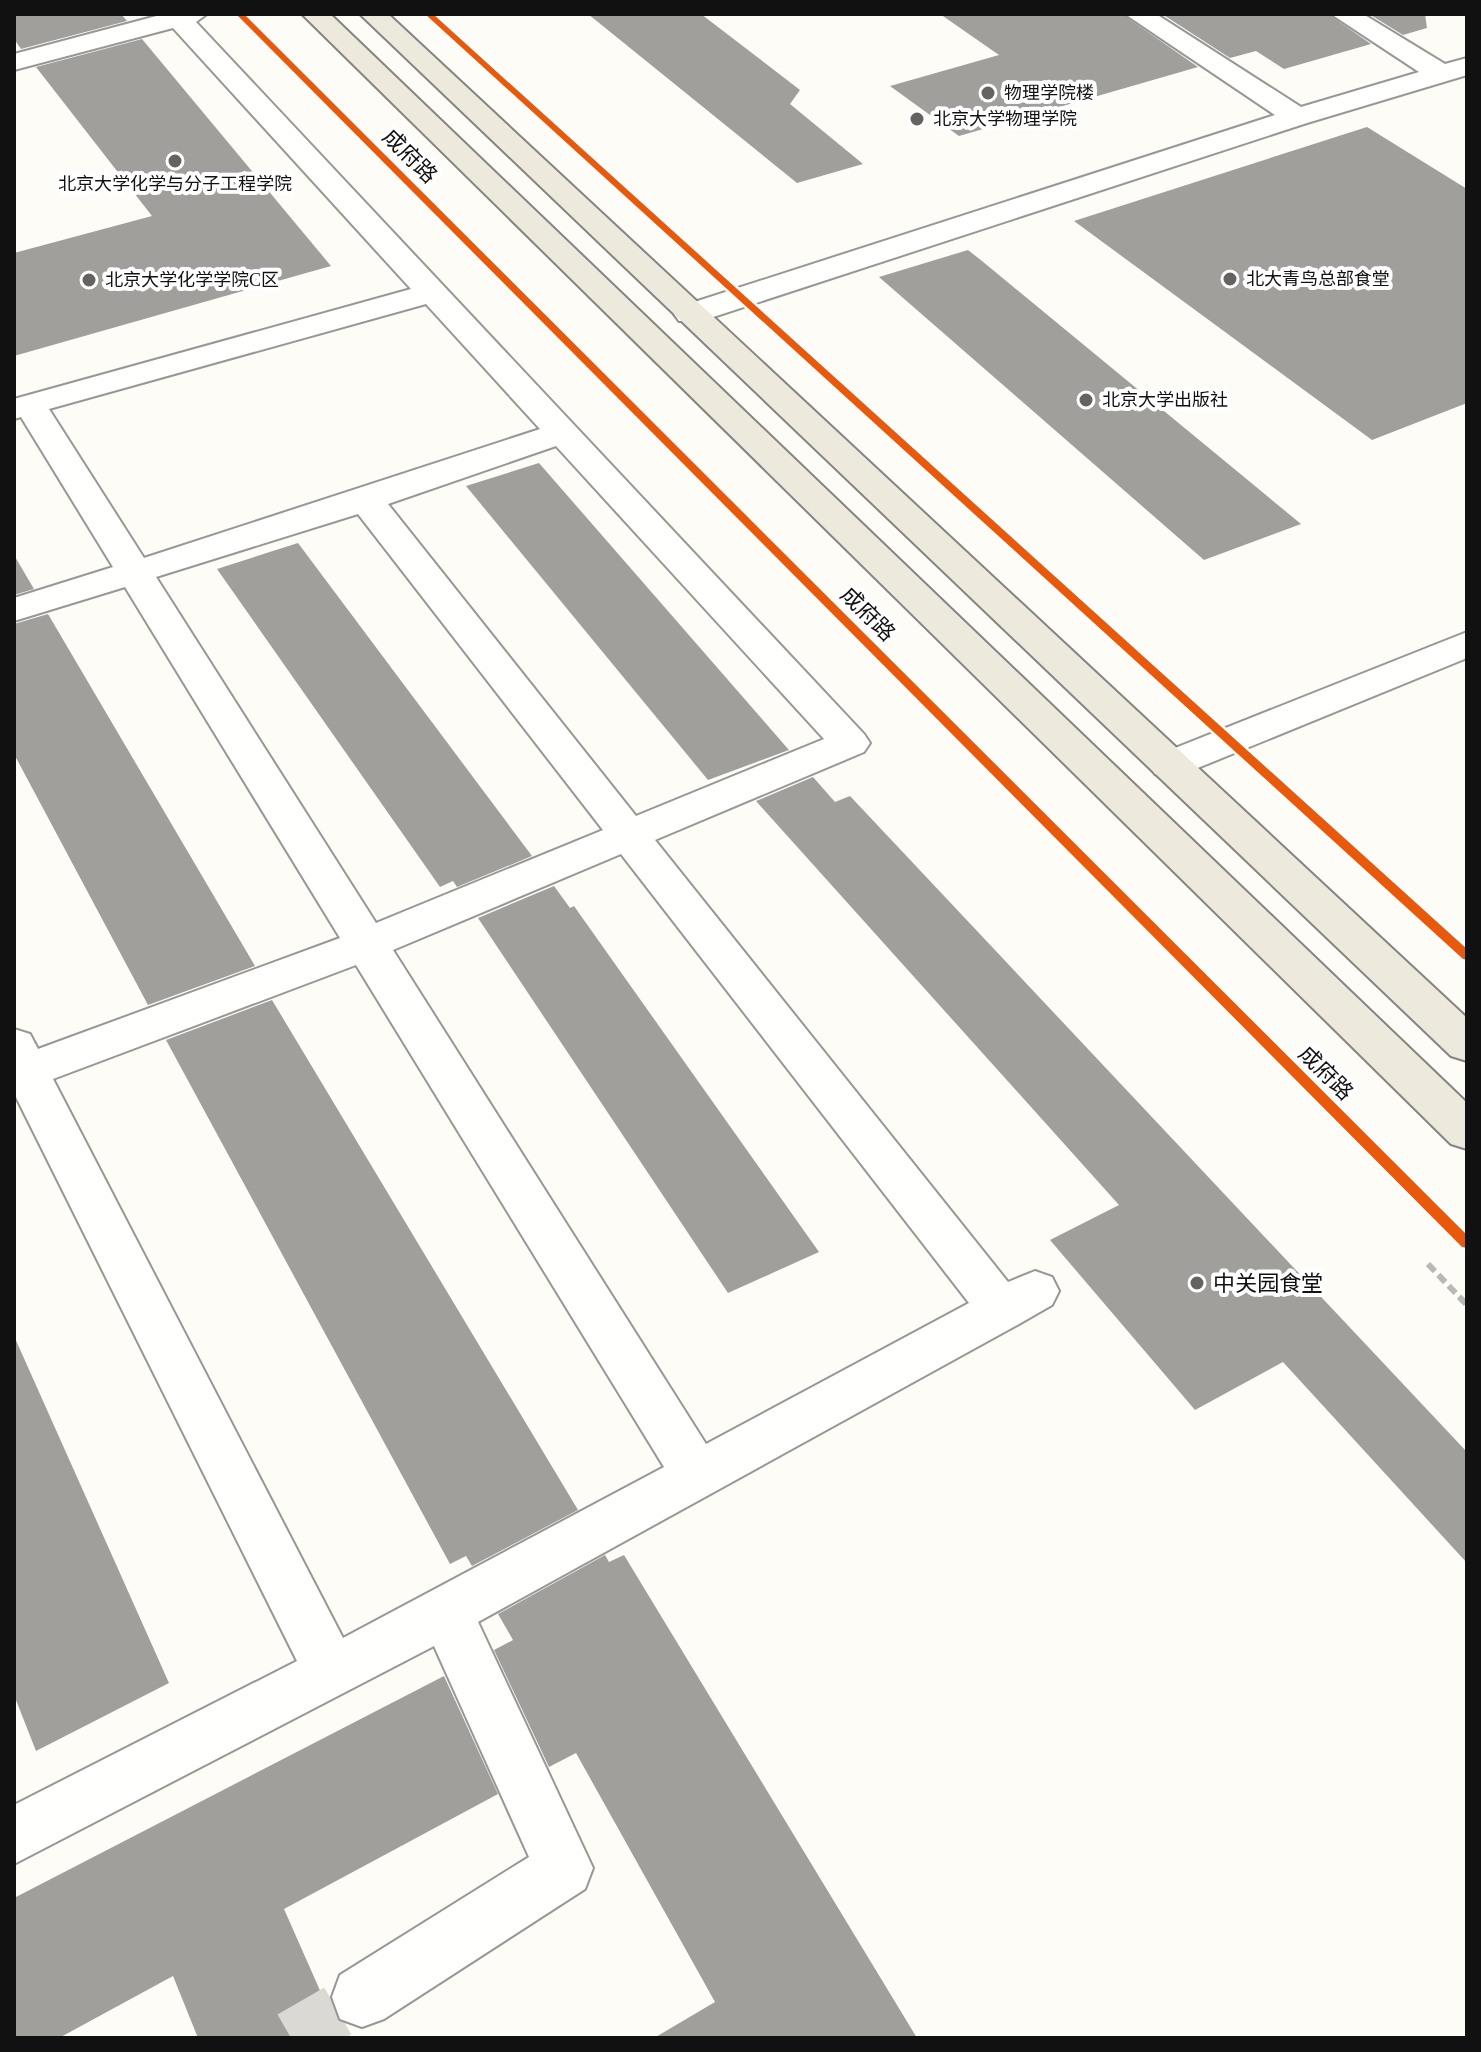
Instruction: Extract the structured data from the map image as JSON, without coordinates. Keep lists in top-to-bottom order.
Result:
{
  "streets": {
    "main road": ["成府路"]
  },
  "places": [
    "物理学院楼",
    "北京大学物理学院",
    "北京大学化学与分子工程学院",
    "北大青鸟总部食堂",
    "北京大学化学学院C区",
    "北京大学出版社",
    "中关园食堂"
  ]
}
